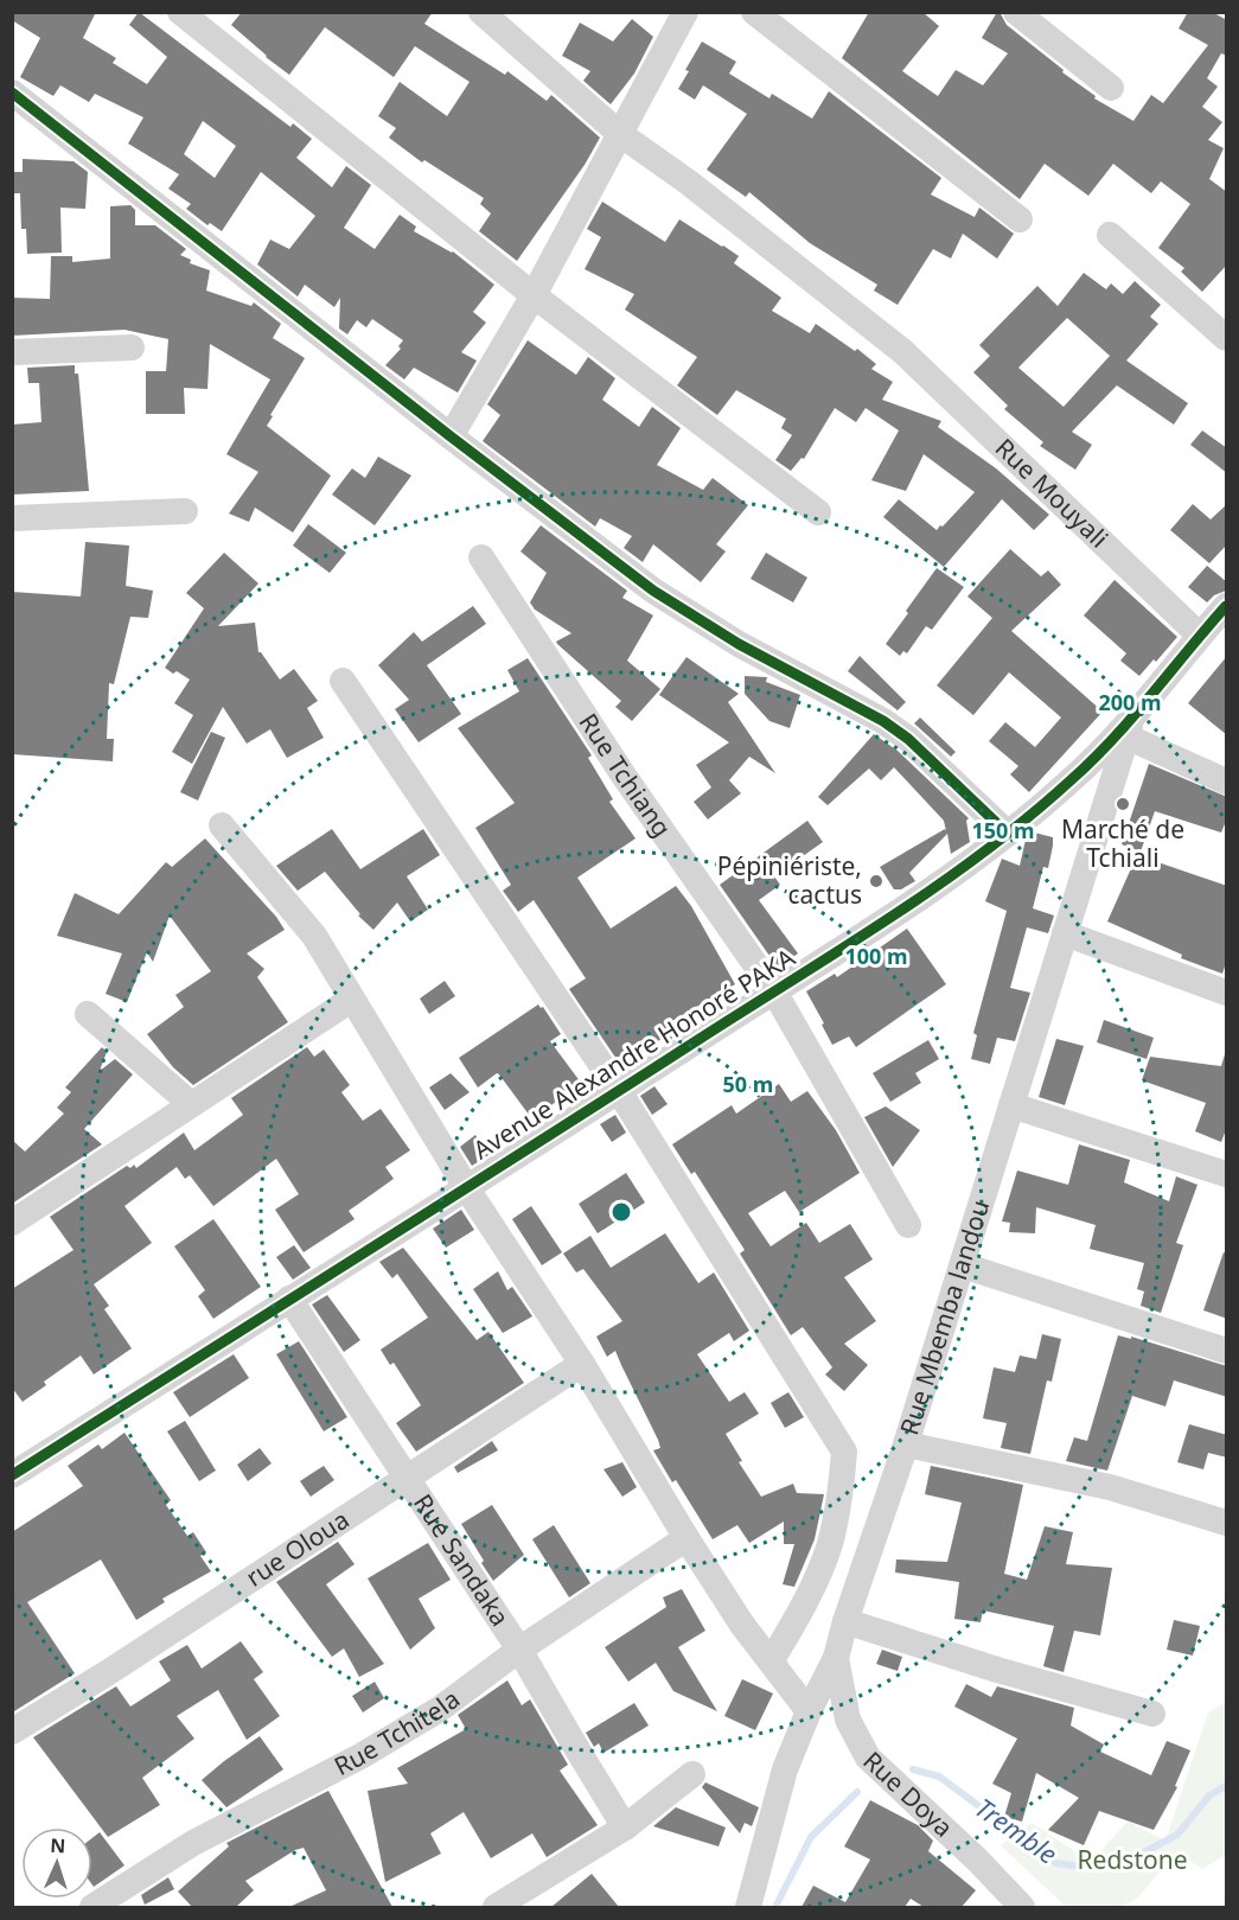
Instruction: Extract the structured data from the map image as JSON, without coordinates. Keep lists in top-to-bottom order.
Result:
{
  "streets": {
    "street": [
      "Rue Mouyali",
      "Rue Tchiang",
      "Avenue Alexandre Honoré PAKA",
      "Rue Mbemba landou",
      "rue Oloua",
      "Rue Sandaka",
      "Rue Tchitela",
      "Rue Doya"
    ]
  },
  "crossings": [
    ["Rue Mouyali", "Avenue Alexandre Honoré PAKA"],
    ["Rue Tchiang", "Avenue Alexandre Honoré PAKA"],
    ["Avenue Alexandre Honoré PAKA", "Rue Mbemba landou"],
    ["Avenue Alexandre Honoré PAKA", "Rue Sandaka"],
    ["Rue Mbemba landou", "Rue Doya"],
    ["rue Oloua", "Rue Sandaka"],
    ["Rue Sandaka", "Rue Tchitela"]
  ],
  "water": ["Tremble"],
  "parks": ["Redstone"],
  "places": ["Marché de Tchiali", "Pépiniériste, cactus"],
  "north": "top",
  "rings": [
    "200 m",
    "150 m",
    "100 m",
    "50 m"
  ]
}
